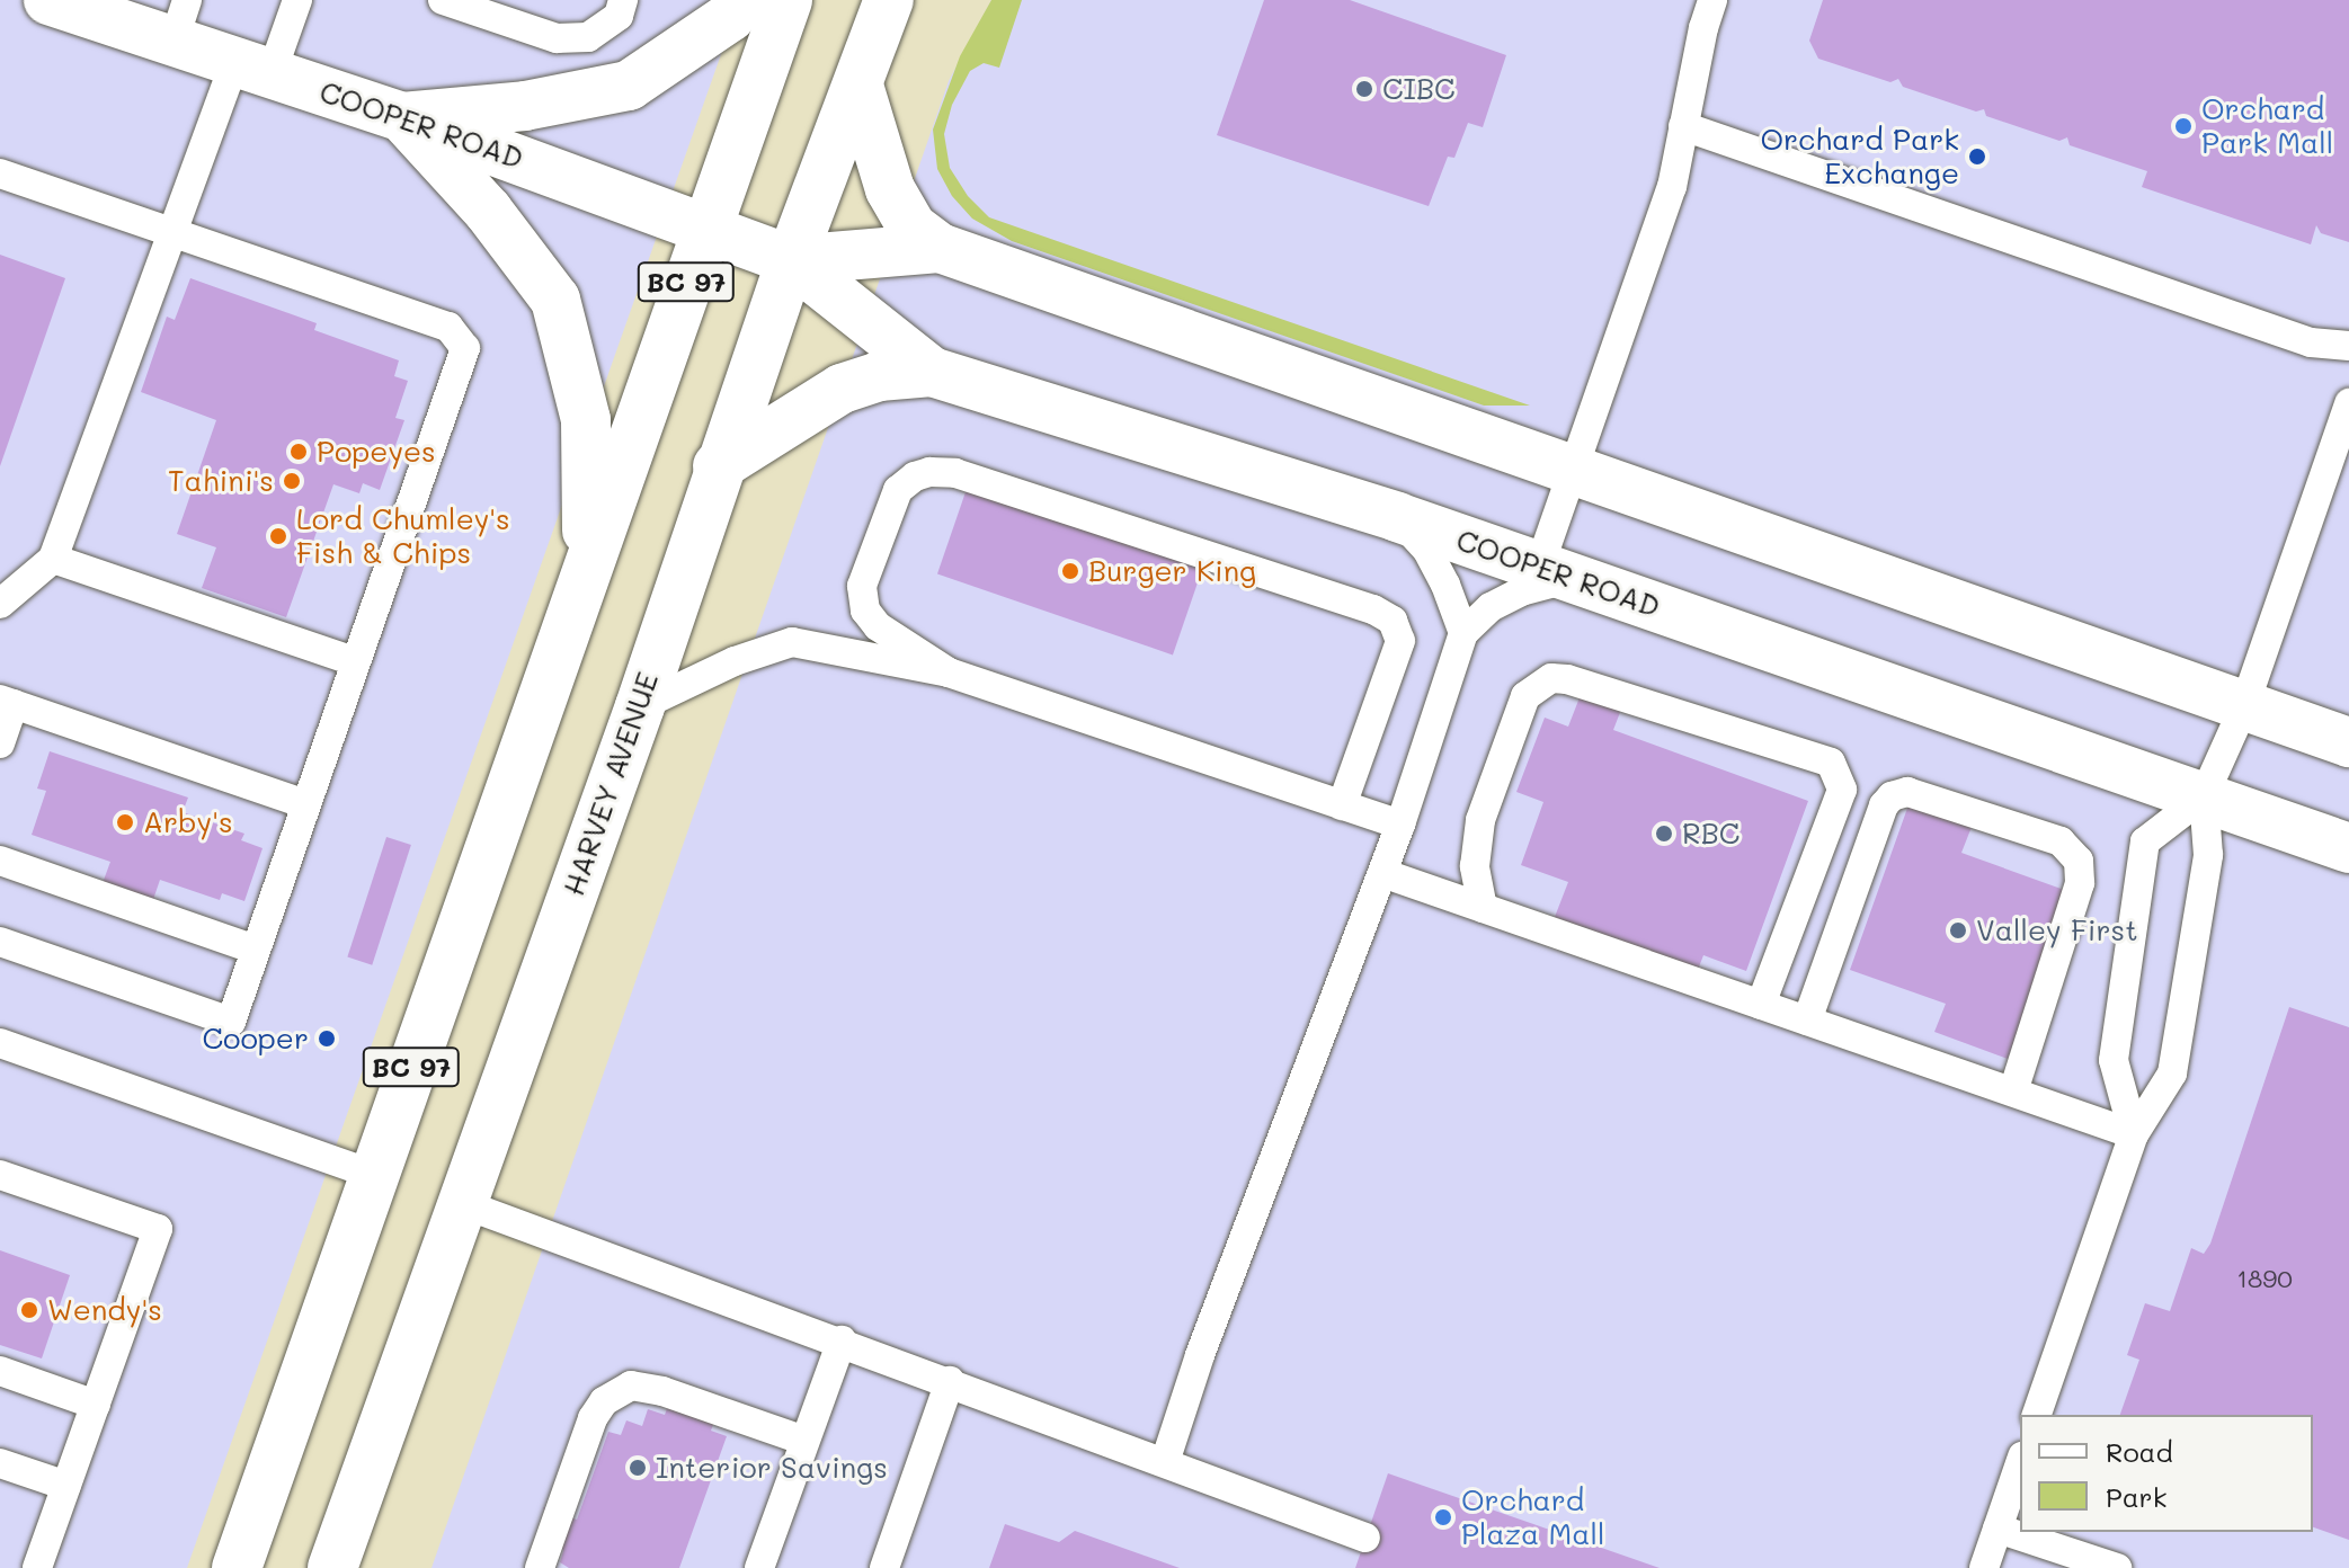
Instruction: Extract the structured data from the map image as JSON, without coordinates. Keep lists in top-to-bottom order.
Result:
{
  "streets": {
    "main road": ["COOPER ROAD", "BC 97", "HARVEY AVENUE"]
  },
  "crossings": [
    ["COOPER ROAD", "BC 97"],
    ["COOPER ROAD", "HARVEY AVENUE"]
  ],
  "places": [
    "CIBC",
    "Orchard Park Mall",
    "Orchard Park Exchange",
    "Popeyes",
    "Tahini's",
    "Lord Chumley's Fish & Chips",
    "Burger King",
    "Arby's",
    "RBC",
    "Valley First",
    "Cooper",
    "Wendy's",
    "Interior Savings",
    "Orchard Plaza Mall"
  ],
  "house_numbers": ["1890"],
  "legend": ["Road", "Park"]
}
